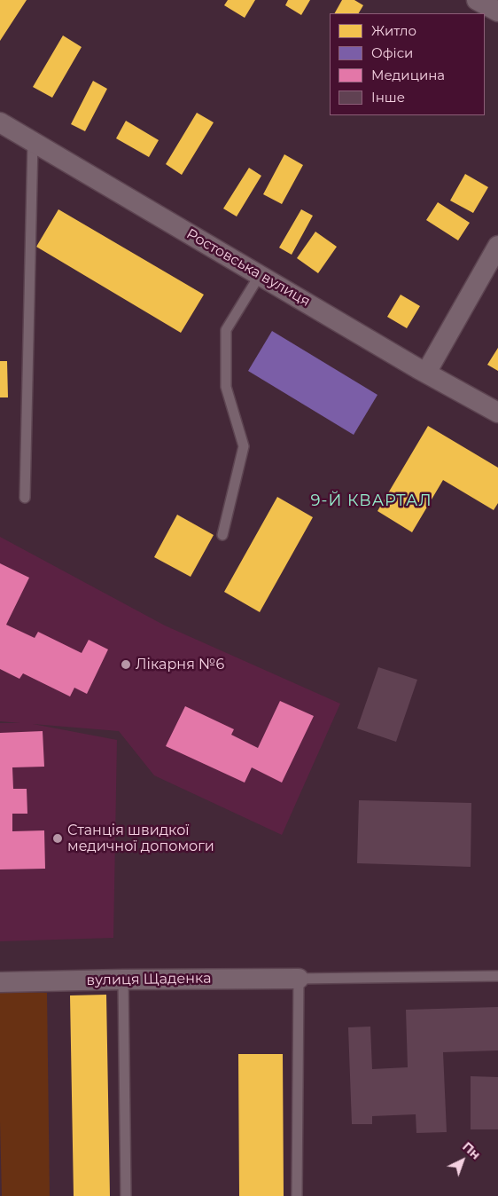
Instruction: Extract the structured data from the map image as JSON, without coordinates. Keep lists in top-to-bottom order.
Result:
{
  "streets": {
    "street": ["Ростовська вулиця", "вулиця Щаденка"]
  },
  "districts": ["9-Й КВАРТАЛ"],
  "places": ["Лікарня №6", "Станція швидкої медичної допомоги"],
  "legend": [
    "Житло",
    "Офіси",
    "Медицина",
    "Інше"
  ],
  "north": "top right"
}
